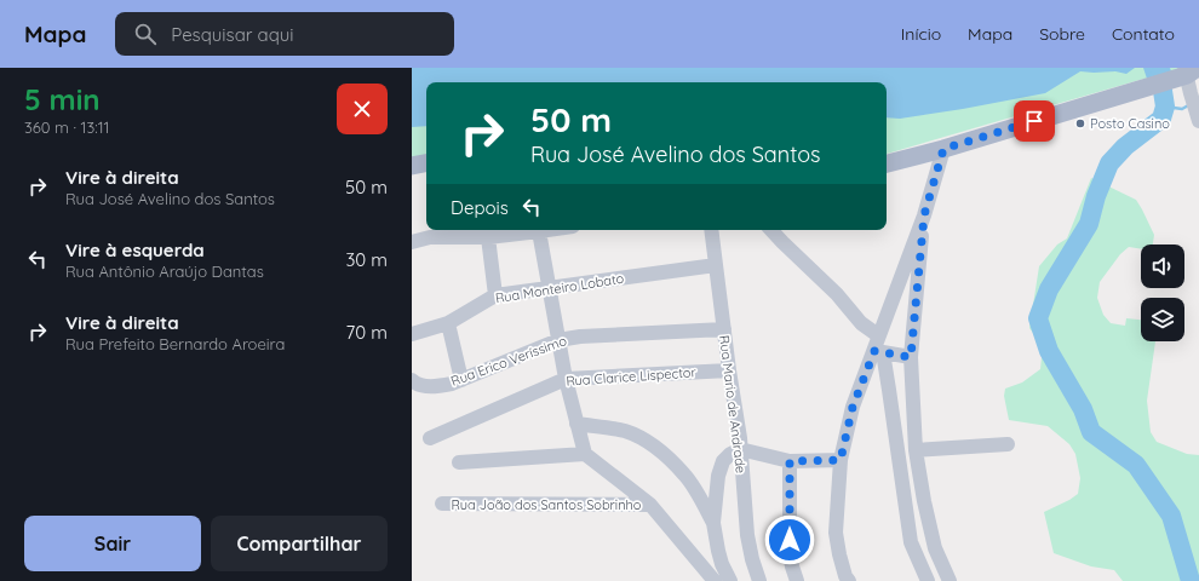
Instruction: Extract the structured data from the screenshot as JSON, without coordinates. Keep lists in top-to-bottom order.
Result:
{
  "streets": {
    "street": [
      "Rua Monteiro Lobato",
      "Rua Erico Veríssimo",
      "Rua Clarice Lispector",
      "Rua Mario de Andrade",
      "Rua João dos Santos Sobrinho"
    ]
  },
  "crossings": [
    ["Rua Monteiro Lobato", "Rua Mario de Andrade"],
    ["Rua Erico Veríssimo", "Rua Mario de Andrade"],
    ["Rua Clarice Lispector", "Rua Mario de Andrade"]
  ],
  "places": ["Posto Casino"],
  "page": {
    "header": "Mapa",
    "search": "Pesquisar aqui",
    "nav": [
      "Início",
      "Mapa",
      "Sobre",
      "Contato"
    ],
    "heading": ["5 min", "360 m · 13:11"],
    "turn": ["50 m", "Rua José Avelino dos Santos"],
    "list": [
      {
        "name": "Vire à direita",
        "note": "Rua José Avelino dos Santos",
        "value": "50 m"
      },
      {
        "name": "Vire à esquerda",
        "note": "Rua Antônio Araújo Dantas",
        "value": "30 m"
      },
      {
        "name": "Vire à direita",
        "note": "Rua Prefeito Bernardo Aroeira",
        "value": "70 m"
      }
    ],
    "then": "Depois",
    "buttons": ["Sair", "Compartilhar"]
  }
}
